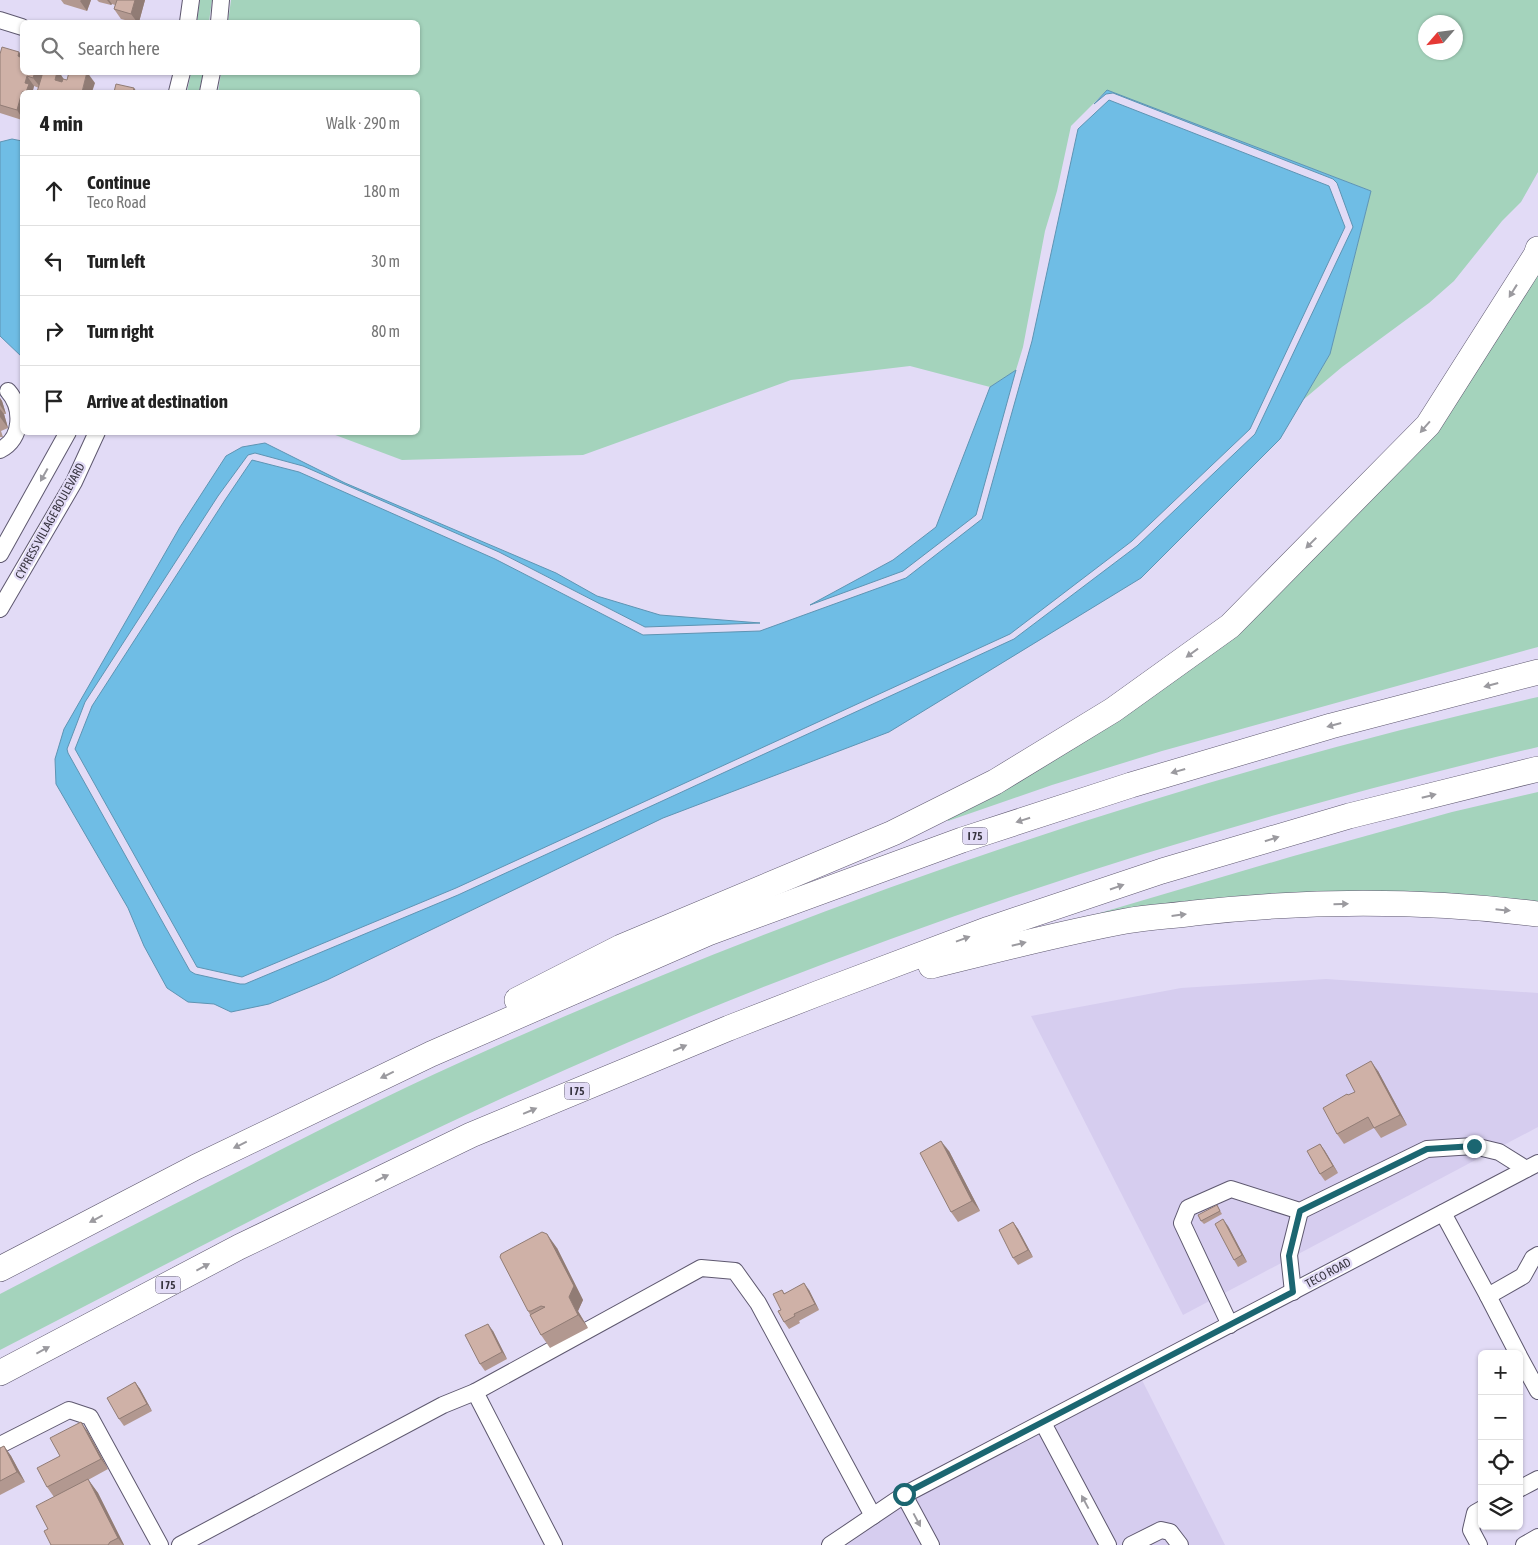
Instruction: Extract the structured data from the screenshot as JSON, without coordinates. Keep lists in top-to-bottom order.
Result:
{
  "streets": {
    "highway": ["I 75"],
    "street": ["CYPRESS VILLAGE BOULEVARD", "TECO ROAD"]
  },
  "north": "bottom left",
  "page": {
    "search": "Search here",
    "heading": ["4 min", "Walk · 290 m"],
    "list": [
      ["Continue", "Teco Road", "180 m"],
      ["Turn left", "30 m"],
      ["Turn right", "80 m"],
      "Arrive at destination"
    ],
    "map_buttons": ["+", "−"]
  }
}
